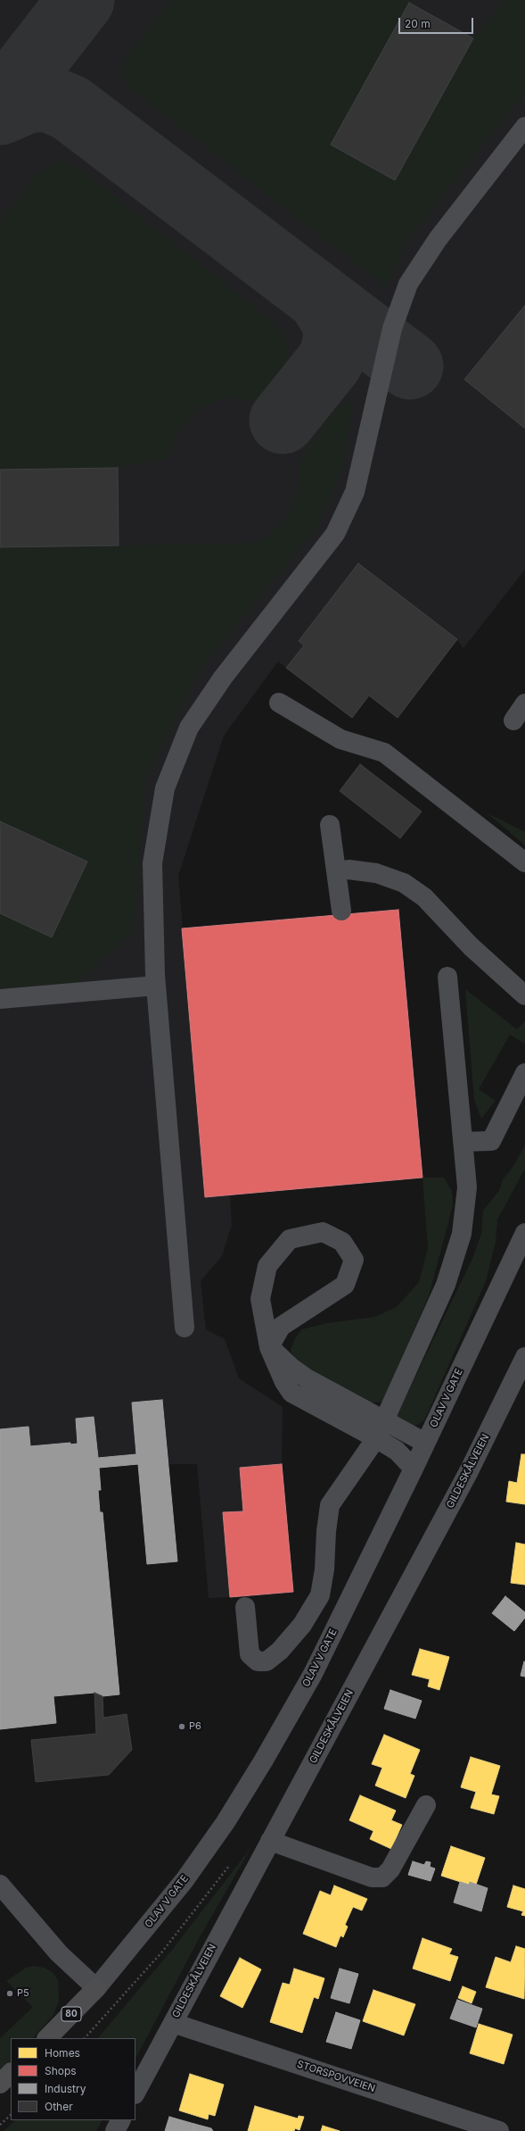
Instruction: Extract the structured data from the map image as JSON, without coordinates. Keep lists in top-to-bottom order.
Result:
{
  "streets": {
    "highway": ["OLAV V GATE", "80"],
    "street": ["GILDESKÅLVEIEN", "STORSPOVVEIEN"]
  },
  "crossings": [
    ["GILDESKÅLVEIEN", "STORSPOVVEIEN"]
  ],
  "places": ["P6", "P5"],
  "legend": [
    "Homes",
    "Shops",
    "Industry",
    "Other"
  ],
  "scale_bar": "20 m"
}
